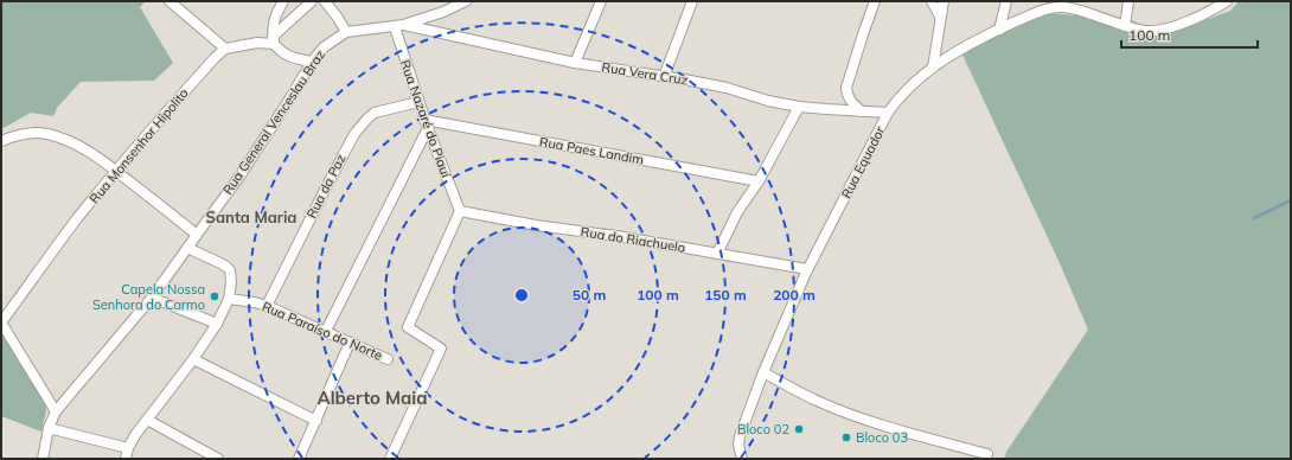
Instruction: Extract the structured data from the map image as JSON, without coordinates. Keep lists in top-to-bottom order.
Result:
{
  "streets": {
    "street": [
      "Rua Vera Cruz",
      "Rua Nazaré do Piauí",
      "Rua General Venceslau Braz",
      "Rua Monsenhor Hipolito",
      "Rua Paes Landim",
      "Rua Equador",
      "Rua da Paz",
      "Rua do Riachuelo",
      "Rua Paraíso do Norte"
    ]
  },
  "crossings": [
    ["Rua Vera Cruz", "Rua Nazaré do Piauí"],
    ["Rua Vera Cruz", "Rua General Venceslau Braz"],
    ["Rua Vera Cruz", "Rua Equador"],
    ["Rua Nazaré do Piauí", "Rua General Venceslau Braz"],
    ["Rua Nazaré do Piauí", "Rua Paes Landim"],
    ["Rua Nazaré do Piauí", "Rua da Paz"],
    ["Rua Nazaré do Piauí", "Rua do Riachuelo"],
    ["Rua Equador", "Rua do Riachuelo"],
    ["Rua da Paz", "Rua Paraíso do Norte"]
  ],
  "districts": ["Santa Maria", "Alberto Maia"],
  "places": ["Capela Nossa Senhora do Carmo", "Bloco 02", "Bloco 03"],
  "scale_bar": "100 m",
  "rings": [
    "50 m",
    "100 m",
    "150 m",
    "200 m"
  ]
}
